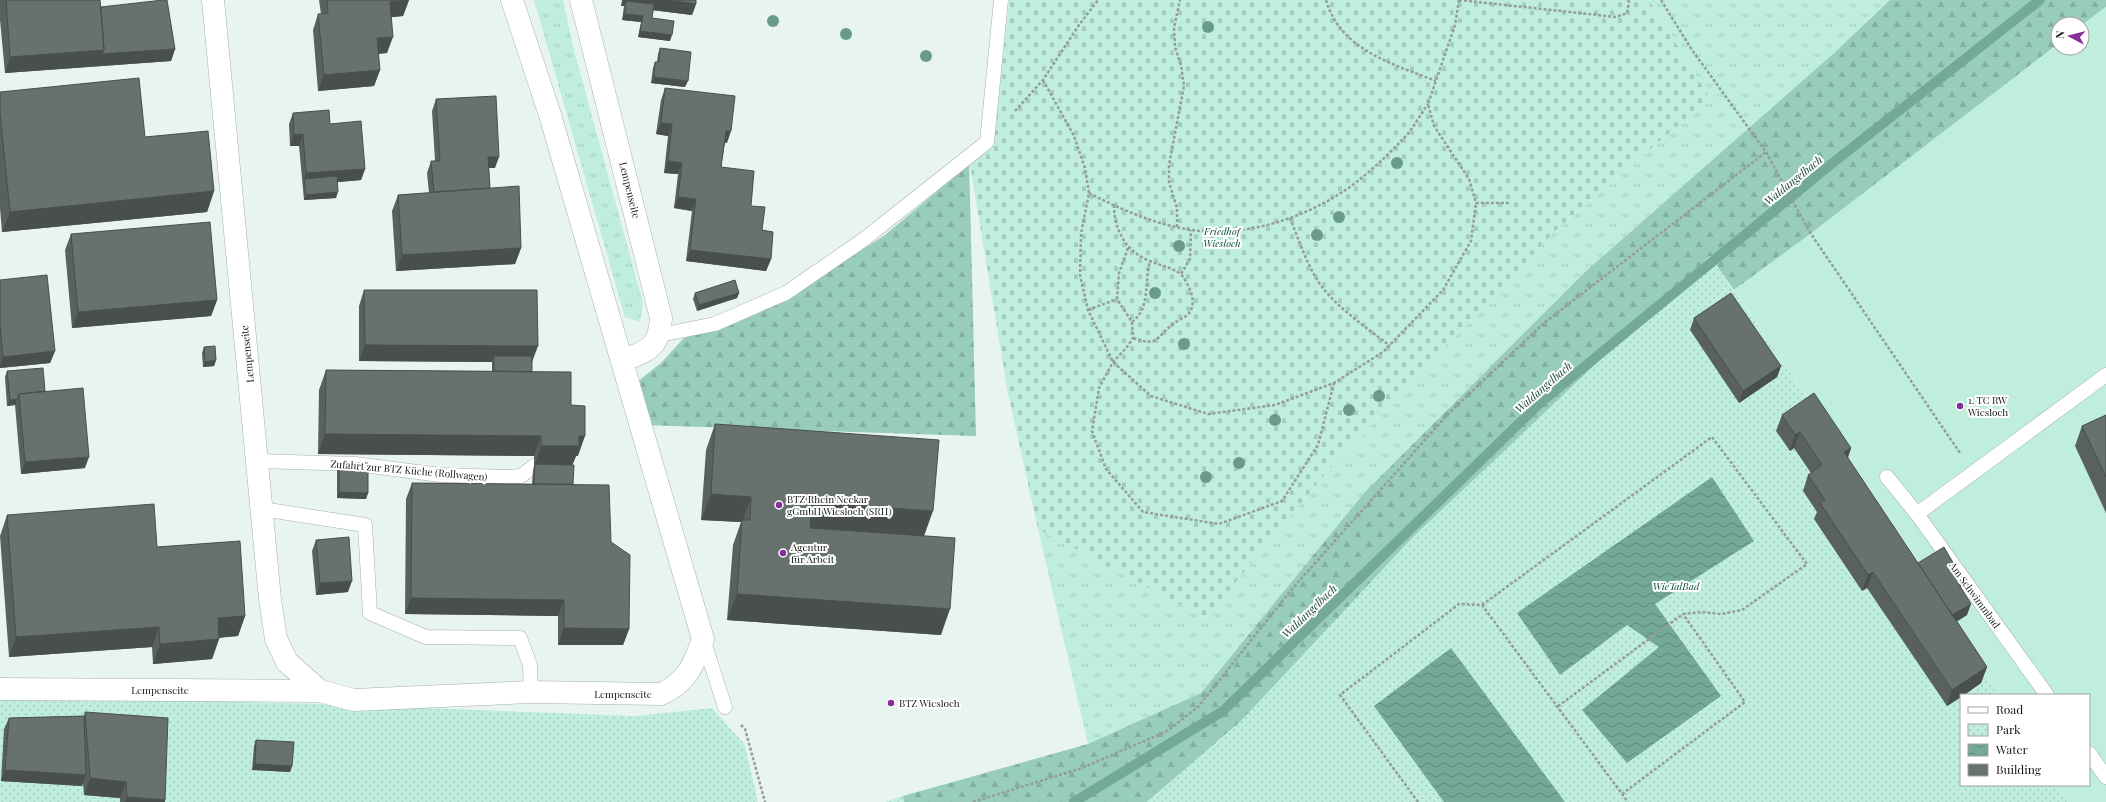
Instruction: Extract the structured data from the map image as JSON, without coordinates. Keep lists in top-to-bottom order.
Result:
{
  "streets": {
    "street": ["Lempenseite"],
    "lane": ["Zufahrt zur BTZ Küche (Rollwagen)", "Am Schwimmbad"]
  },
  "crossings": [
    ["Lempenseite", "Zufahrt zur BTZ Küche (Rollwagen)"]
  ],
  "water": ["Waldangelbach"],
  "parks": ["Friedhof Wiesloch", "WieTalBad"],
  "places": [
    "1. TC RW Wiesloch",
    "BTZ Rhein Neckar gGmbH Wiesloch (SRH)",
    "Agentur für Arbeit",
    "BTZ Wiesloch"
  ],
  "legend": [
    "Road",
    "Park",
    "Water",
    "Building"
  ],
  "north": "left"
}
